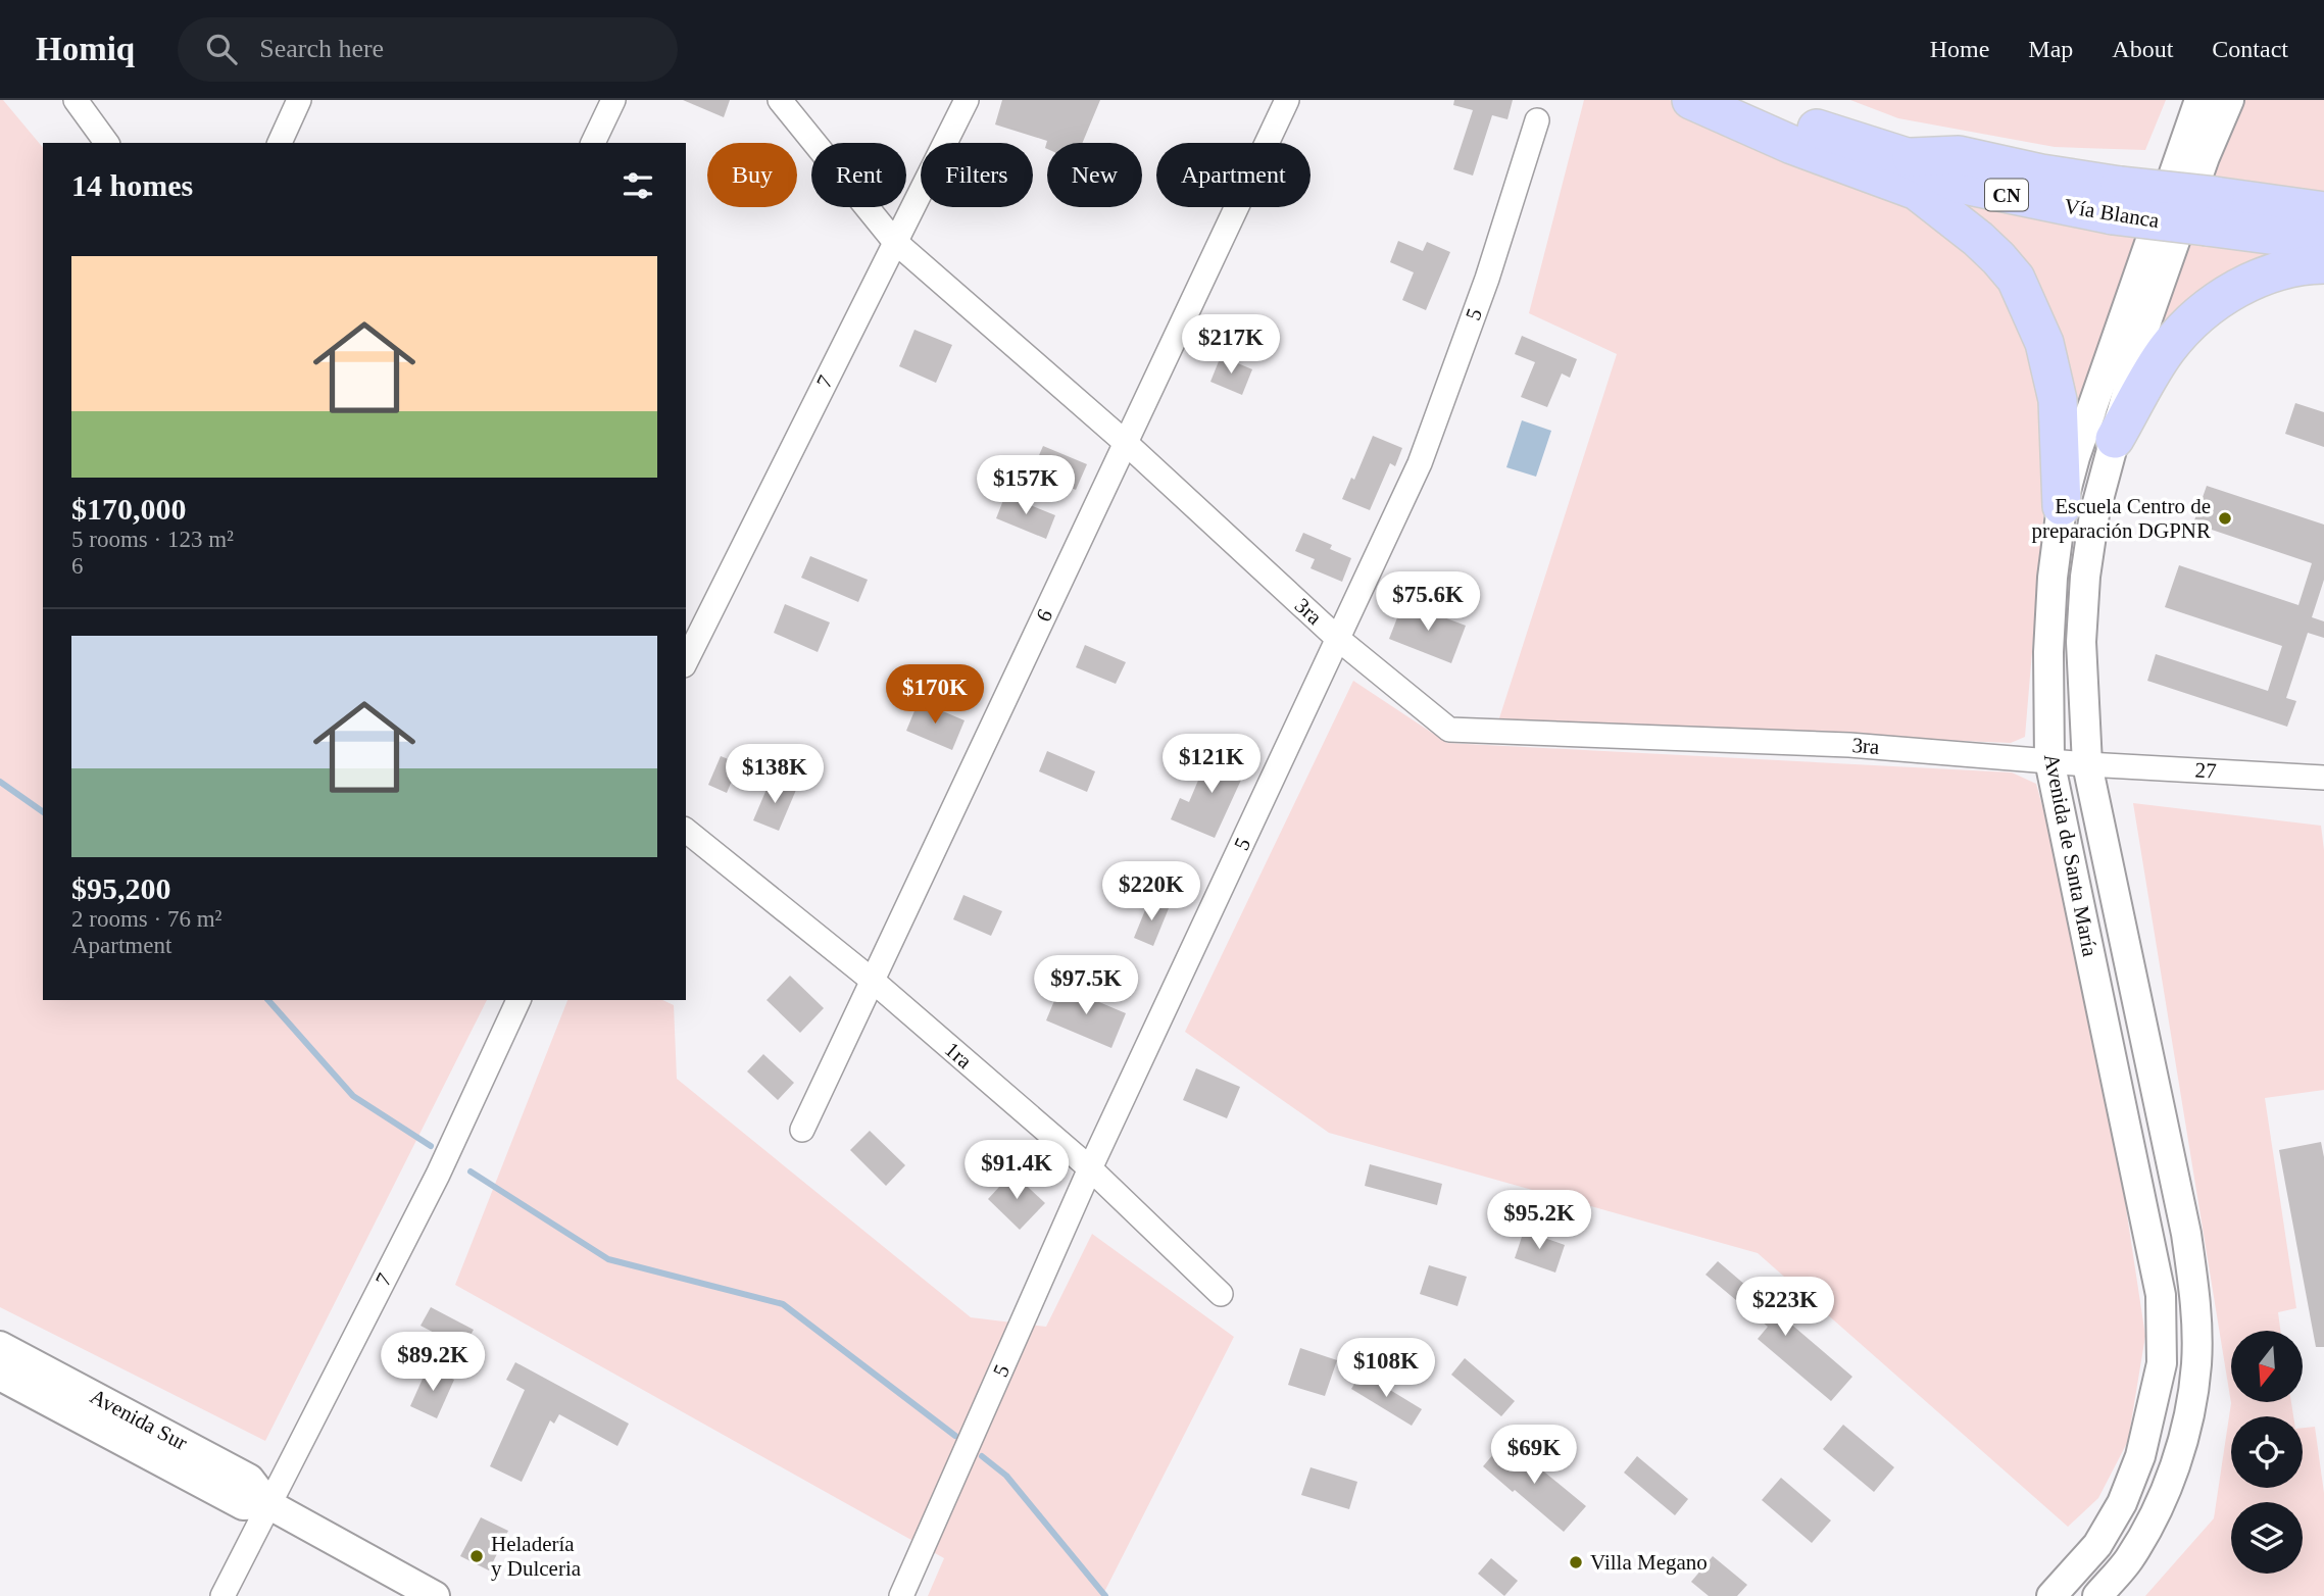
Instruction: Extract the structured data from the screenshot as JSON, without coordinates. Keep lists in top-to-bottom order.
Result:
{
  "streets": {
    "highway": ["CN", "Vía Blanca"],
    "street": [
      "5",
      "7",
      "3ra",
      "6",
      "27",
      "Avenida de Santa María",
      "1ra",
      "Avenida Sur"
    ]
  },
  "crossings": [
    ["5", "3ra"],
    ["5", "1ra"],
    ["7", "3ra"],
    ["7", "Avenida Sur"],
    ["3ra", "6"],
    ["3ra", "27"],
    ["3ra", "Avenida de Santa María"],
    ["6", "1ra"],
    ["27", "Avenida de Santa María"]
  ],
  "places": ["Escuela Centro de preparación DGPNR", "Heladería y Dulceria", "Villa Megano"],
  "north": "bottom",
  "page": {
    "header": "Homiq",
    "search": "Search here",
    "nav": [
      "Home",
      "Map",
      "About",
      "Contact"
    ],
    "chip": [
      "Buy",
      "Rent",
      "Filters",
      "New",
      "Apartment"
    ],
    "heading": "14 homes",
    "list": [
      {
        "name": "$170,000",
        "note": "5 rooms · 123 m² · 6"
      },
      {
        "name": "$95,200",
        "note": "2 rooms · 76 m² · Apartment"
      }
    ],
    "price": [
      "$217K",
      "$157K",
      "$75.6K",
      "$170K",
      "$121K",
      "$138K",
      "$220K",
      "$97.5K",
      "$91.4K",
      "$95.2K",
      "$223K",
      "$89.2K",
      "$108K",
      "$69K"
    ]
  }
}
